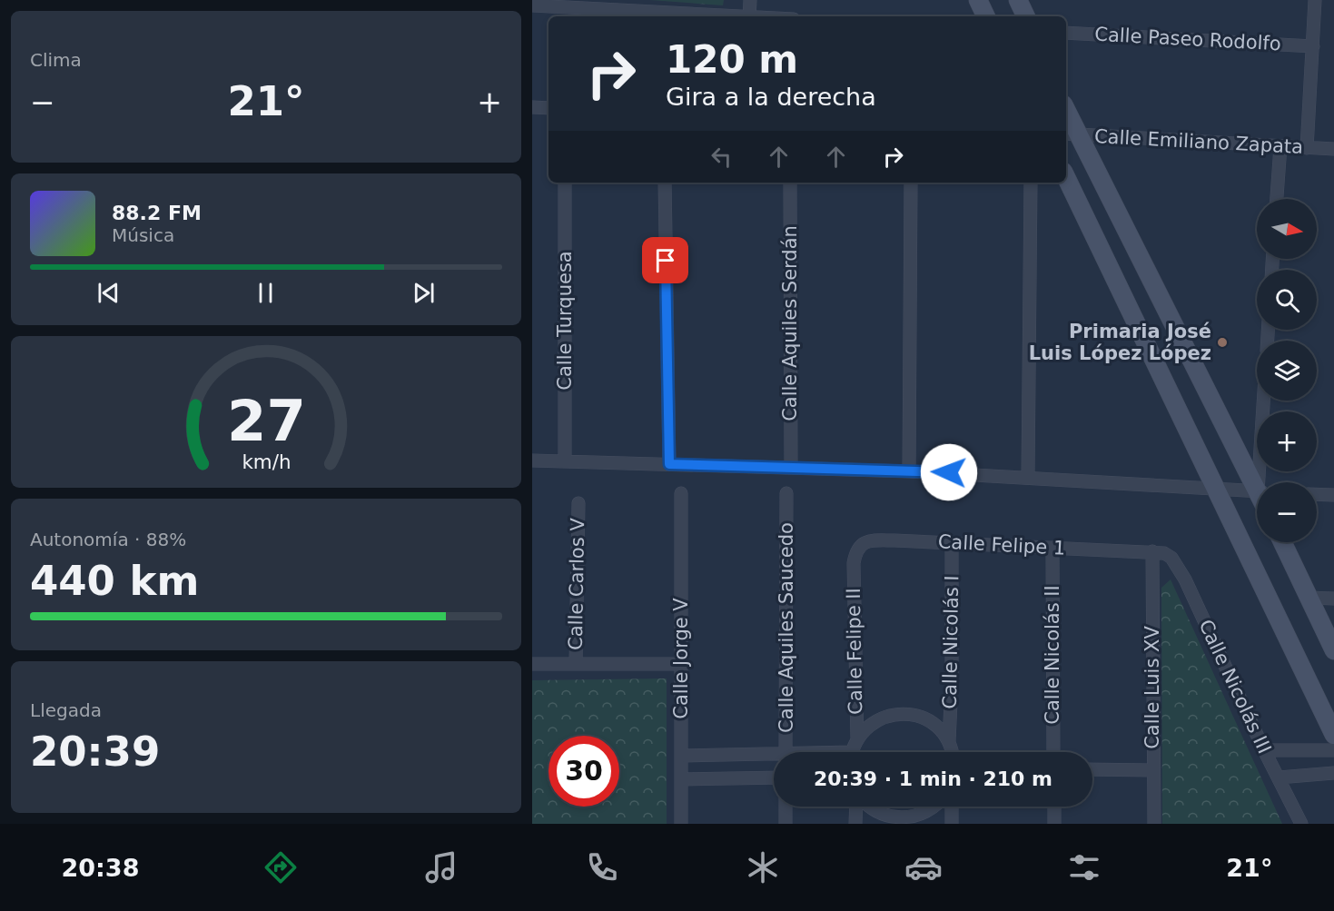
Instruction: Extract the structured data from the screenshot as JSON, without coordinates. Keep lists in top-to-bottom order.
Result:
{
  "streets": {
    "street": [
      "Calle Paseo Rodolfo",
      "Calle Emiliano Zapata",
      "Calle Turquesa",
      "Calle Aquiles Serdán",
      "Calle Felipe 1",
      "Calle Carlos V",
      "Calle Aquiles Saucedo",
      "Calle Nicolás I",
      "Calle Felipe II",
      "Calle Nicolás II",
      "Calle Jorge V",
      "Calle Nicolás III",
      "Calle Luis XV"
    ]
  },
  "crossings": [
    ["Calle Felipe 1", "Calle Nicolás I"],
    ["Calle Felipe 1", "Calle Felipe II"],
    ["Calle Felipe 1", "Calle Nicolás II"],
    ["Calle Felipe 1", "Calle Nicolás III"],
    ["Calle Felipe 1", "Calle Luis XV"],
    ["Calle Nicolás III", "Calle Luis XV"]
  ],
  "places": ["Primaria José Luis López López"],
  "north": "right",
  "page": {
    "tile": [
      "Clima",
      ["Autonomía · 88%", "440 km"],
      ["Llegada", "20:39"]
    ],
    "turn": ["120 m", "Gira a la derecha"],
    "heat": ["−", "21°", "+"],
    "song": ["88.2 FM", "Música"],
    "map_buttons": ["+", "−"],
    "limit": "30",
    "trip": "20:39 · 1 min · 210 m",
    "tabs": ["20:38", "21°"],
    "gauge": ["27", "km/h"]
  }
}
